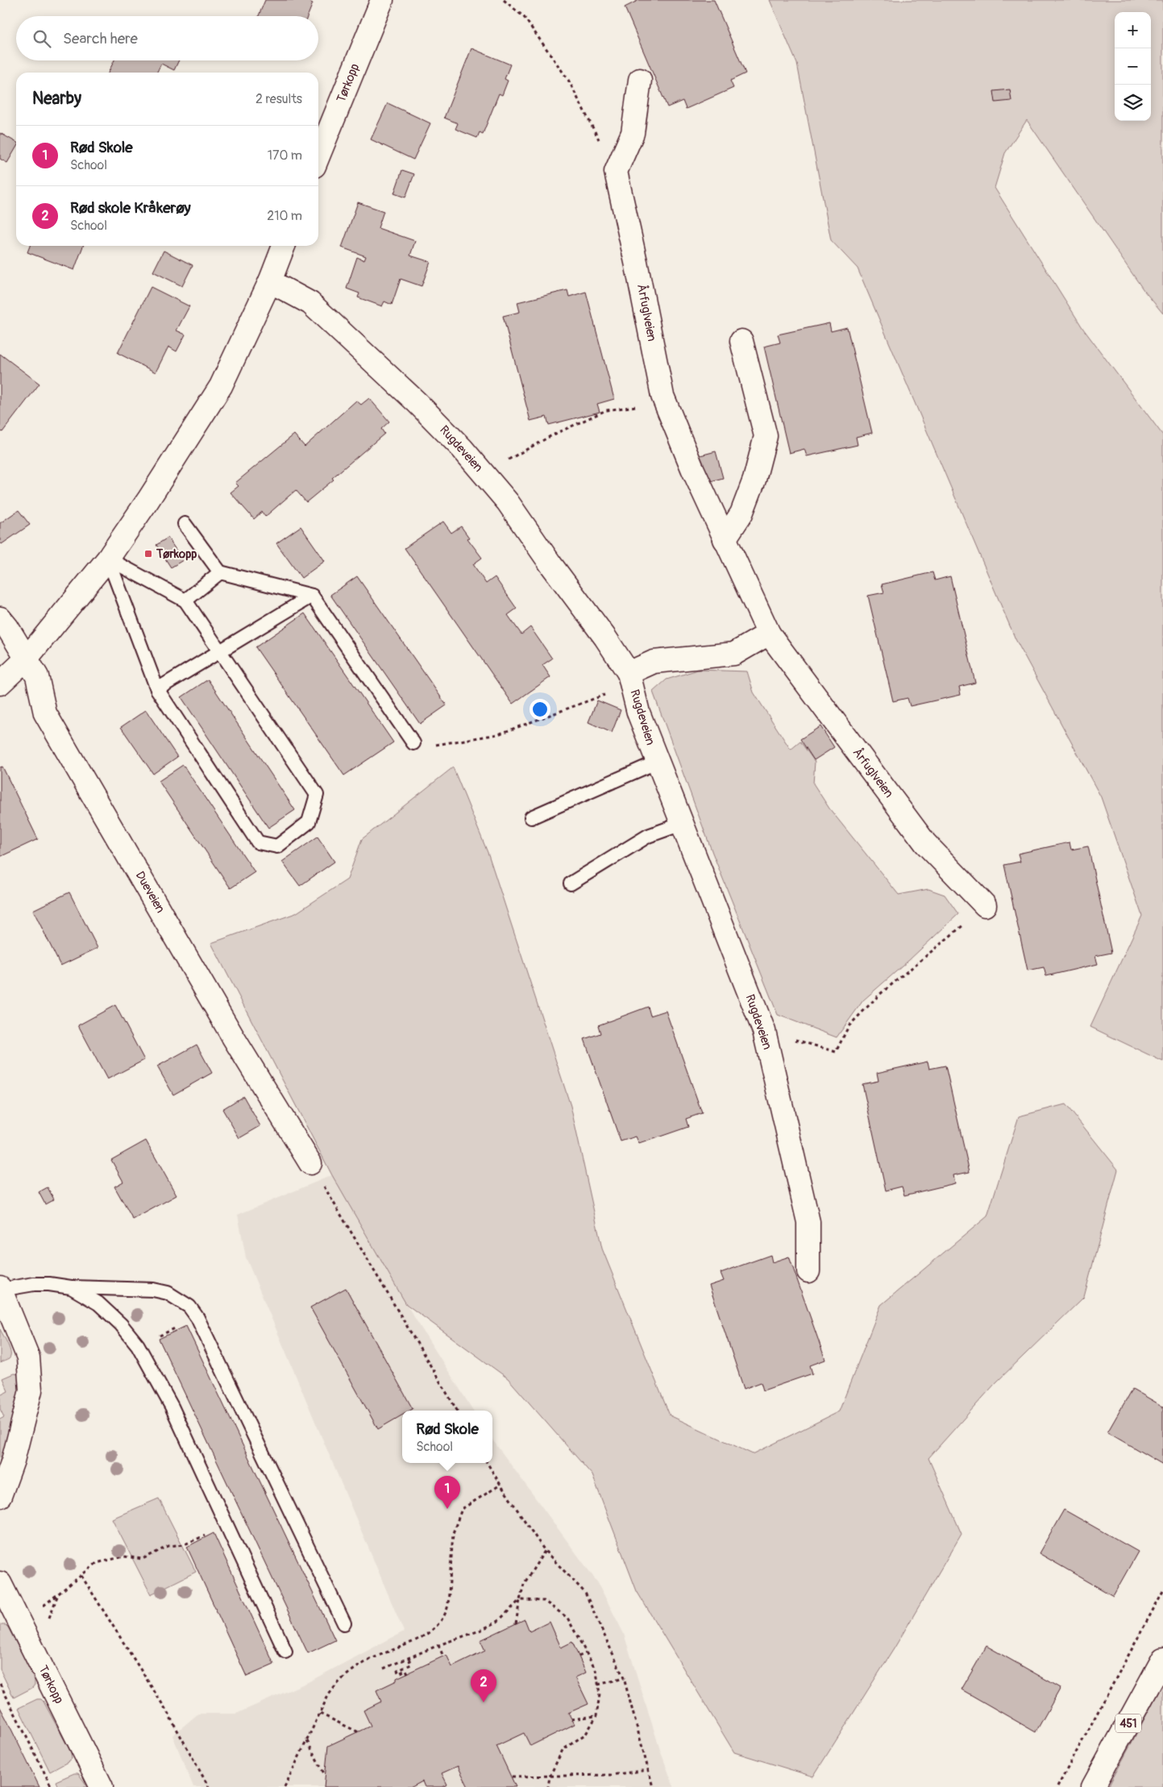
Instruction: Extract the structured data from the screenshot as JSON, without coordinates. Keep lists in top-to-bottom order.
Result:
{
  "streets": {
    "street": [
      "Tørkopp",
      "Årfuglveien",
      "Rugdeveien",
      "Dueveien",
      "451"
    ]
  },
  "places": {
    "transit": ["Tørkopp"]
  },
  "page": {
    "map_buttons": ["+", "−"],
    "search": "Search here",
    "heading": ["Nearby", "2 results"],
    "list": [
      {
        "mark": "1",
        "name": "Rød Skole",
        "note": "School",
        "value": "170 m"
      },
      {
        "mark": "2",
        "name": "Rød skole Kråkerøy",
        "note": "School",
        "value": "210 m"
      }
    ],
    "popup": ["Rød Skole", "School"],
    "pins": ["1", "2"]
  }
}
